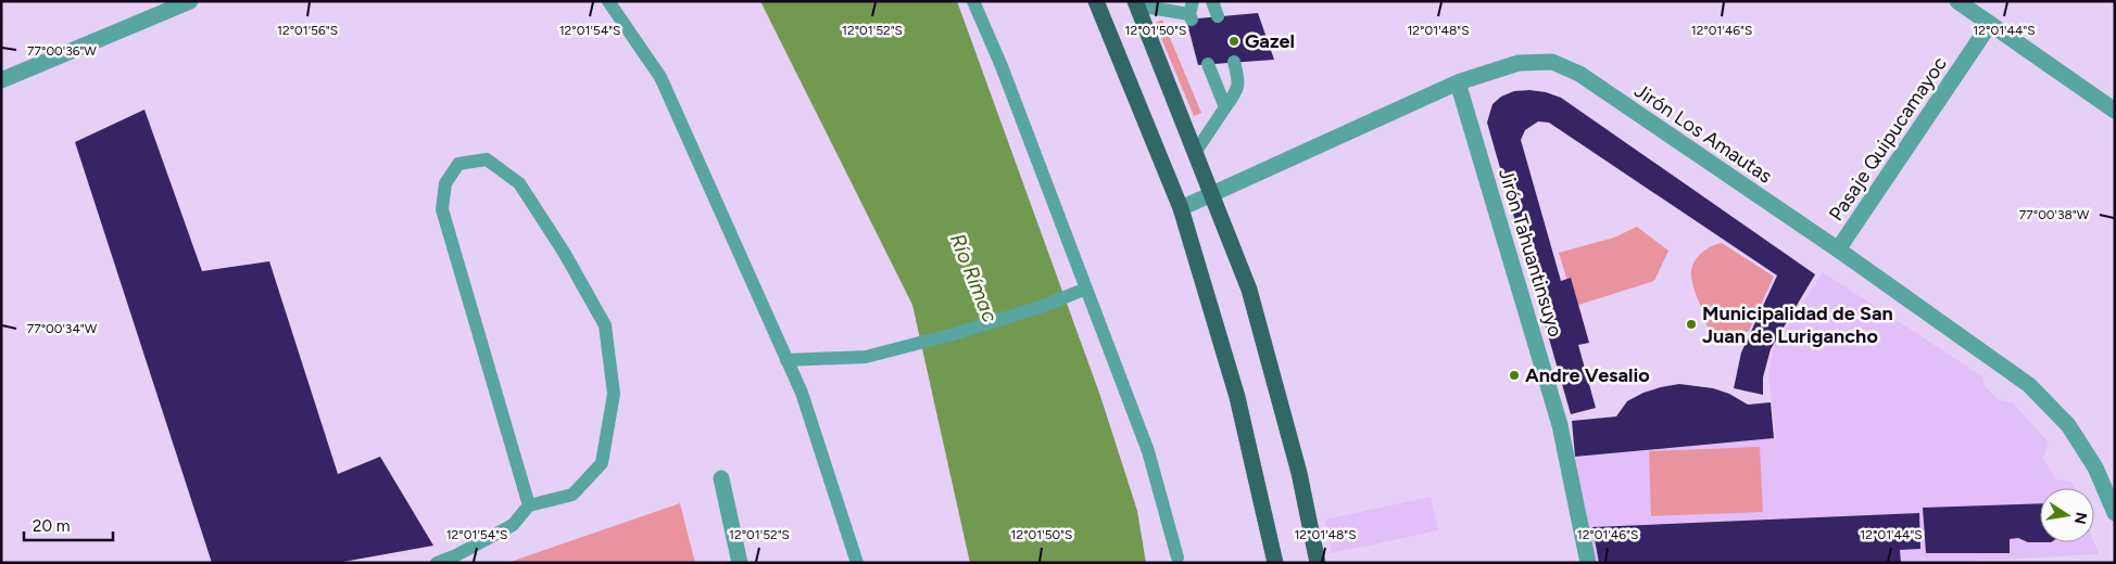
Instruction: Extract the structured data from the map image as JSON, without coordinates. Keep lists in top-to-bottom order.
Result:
{
  "streets": {
    "street": ["Jirón Los Amautas", "Pasaje Quipucamayoc", "Jirón Tahuantinsuyo"]
  },
  "crossings": [
    ["Jirón Los Amautas", "Pasaje Quipucamayoc"],
    ["Jirón Los Amautas", "Jirón Tahuantinsuyo"]
  ],
  "water": ["Río Rímac"],
  "places": ["Gazel", "Municipalidad de San Juan de Lurigancho", "Andre Vesalio"],
  "scale_bar": "20 m",
  "north": "right",
  "coordinates": [
    "12°01'56\"S",
    "12°01'54\"S",
    "12°01'52\"S",
    "12°01'50\"S",
    "12°01'48\"S",
    "12°01'46\"S",
    "12°01'44\"S",
    "77°00'36\"W",
    "77°00'38\"W",
    "77°00'34\"W"
  ]
}
